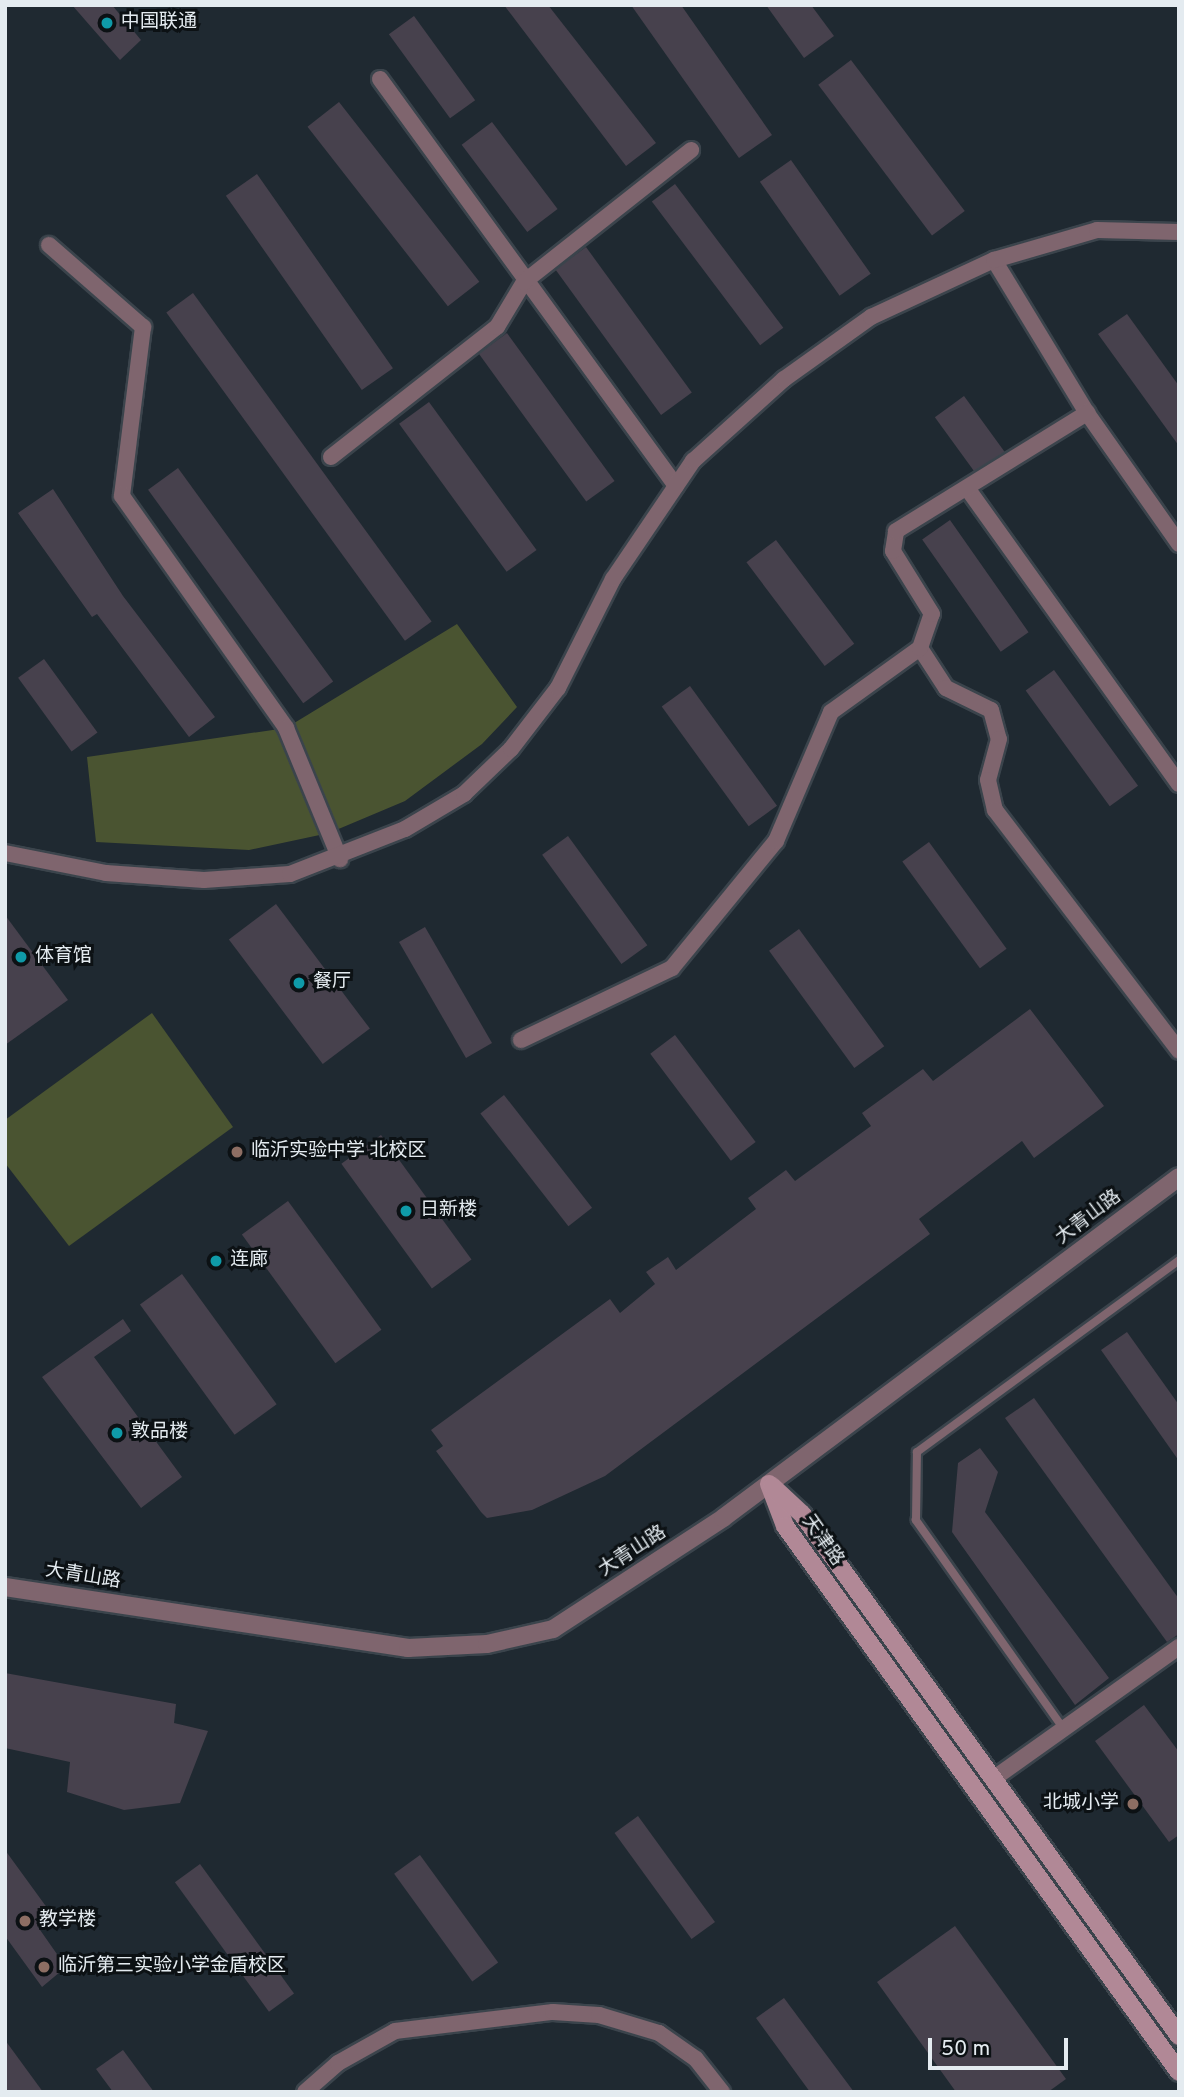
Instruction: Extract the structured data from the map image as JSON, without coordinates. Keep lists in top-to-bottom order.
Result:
{
  "streets": {
    "main road": ["天津路"],
    "street": ["大青山路"]
  },
  "crossings": [
    ["大青山路", "天津路"]
  ],
  "places": [
    "中国联通",
    "体育馆",
    "餐厅",
    "临沂实验中学 北校区",
    "日新楼",
    "连廊",
    "敦品楼",
    "北城小学",
    "教学楼",
    "临沂第三实验小学金盾校区"
  ],
  "scale_bar": "50 m"
}
